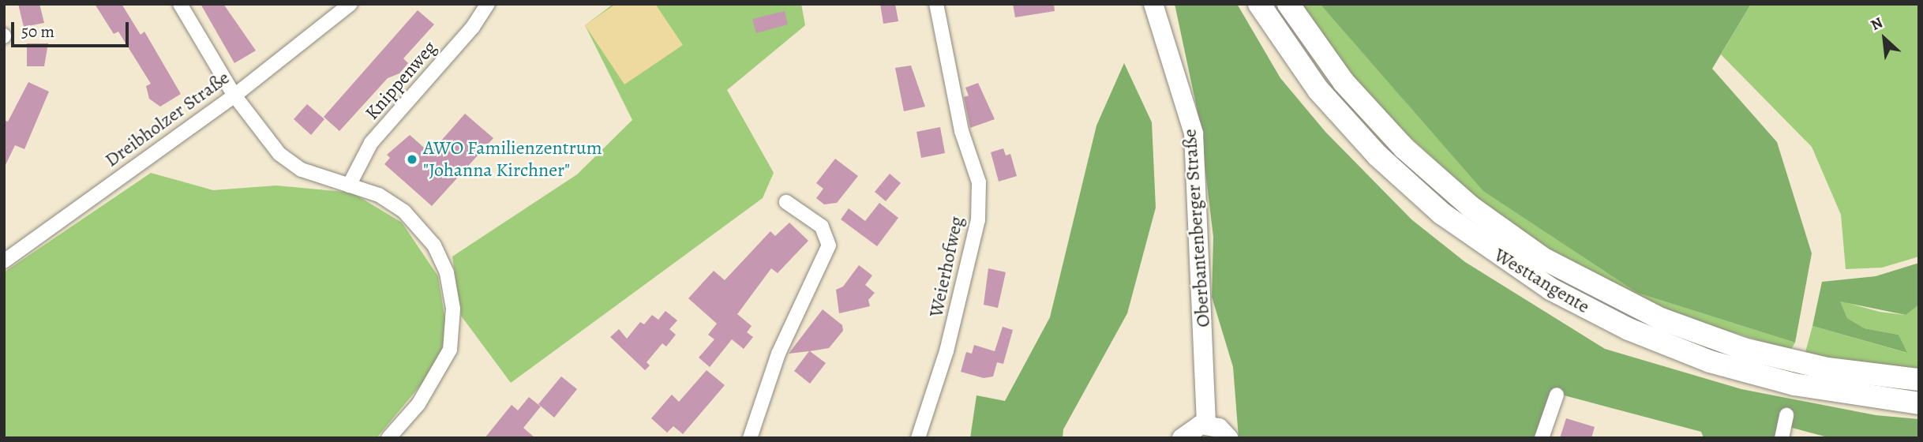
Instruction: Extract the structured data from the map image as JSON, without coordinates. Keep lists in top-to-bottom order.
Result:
{
  "streets": {
    "main road": ["Oberbantenberger Straße", "Westtangente"],
    "street": ["Knippenweg", "Dreibholzer Straße", "Weierhofweg"]
  },
  "places": ["AWO Familienzentrum \"Johanna Kirchner\""],
  "scale_bar": "50 m",
  "north": "top left"
}
